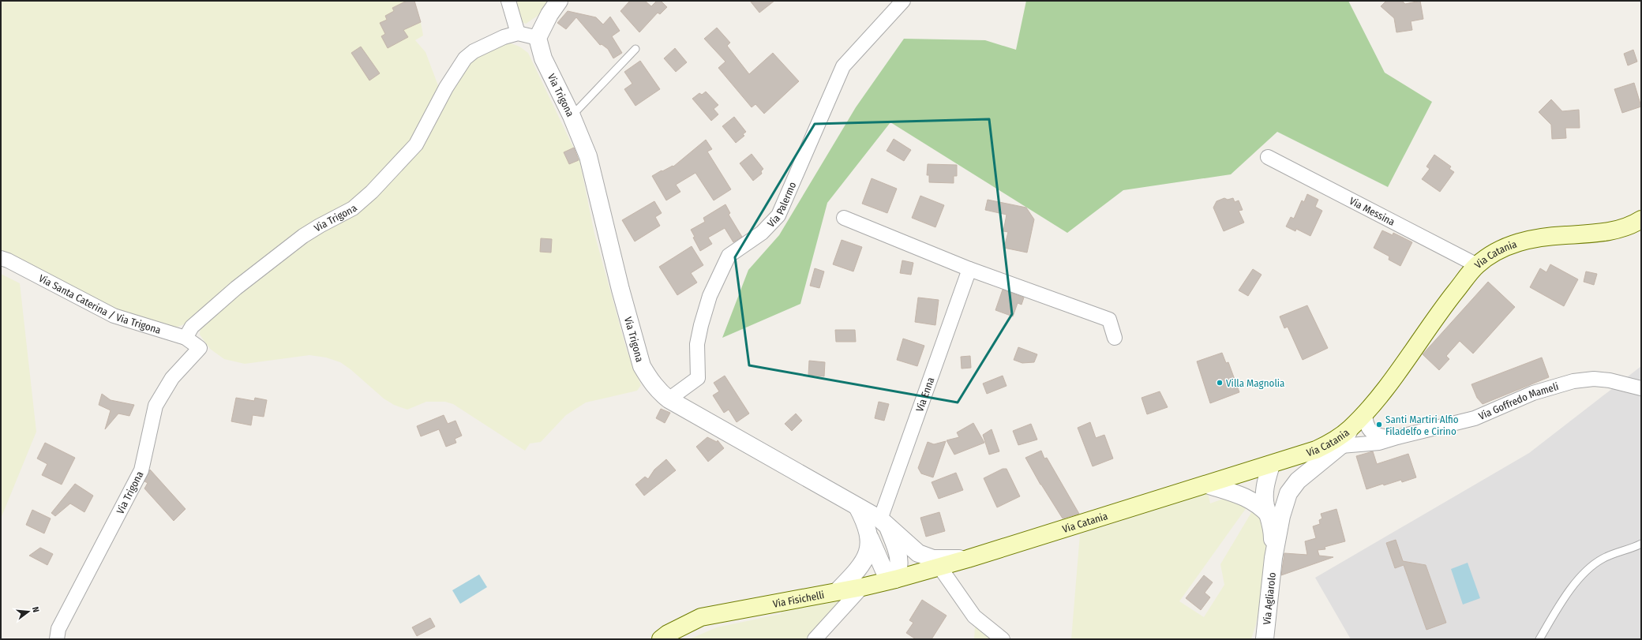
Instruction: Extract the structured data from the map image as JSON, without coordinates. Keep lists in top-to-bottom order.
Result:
{
  "streets": {
    "main road": ["Via Catania", "Via Fisichelli"],
    "street": [
      "Via Trigona",
      "Via Palermo",
      "Via Messina",
      "Via Santa Caterina / Via Trigona",
      "Via Enna",
      "Via Goffredo Mameli",
      "Via Agliarolo"
    ]
  },
  "crossings": [
    ["Via Trigona", "Via Palermo"],
    ["Via Trigona", "Via Catania"],
    ["Via Trigona", "Via Santa Caterina / Via Trigona"],
    ["Via Trigona", "Via Enna"],
    ["Via Messina", "Via Catania"],
    ["Via Catania", "Via Fisichelli"]
  ],
  "places": ["Villa Magnolia", "Santi Martiri Alfio Filadelfo e Cirino"],
  "north": "right"
}
